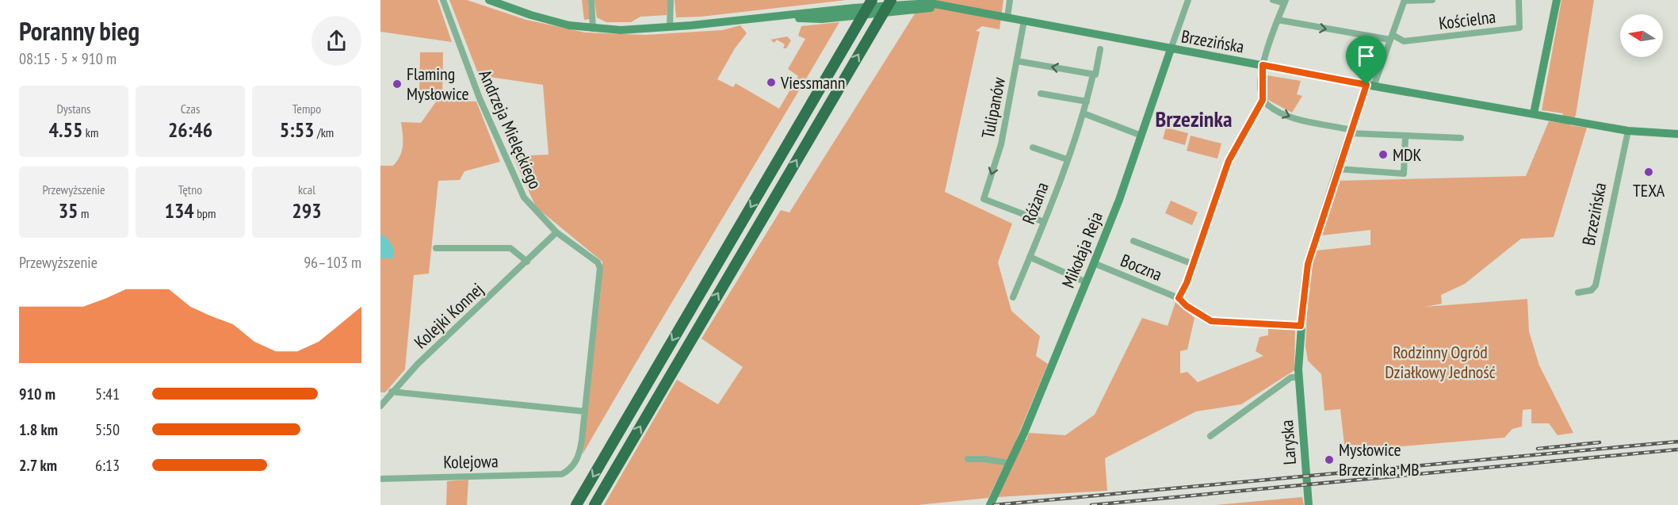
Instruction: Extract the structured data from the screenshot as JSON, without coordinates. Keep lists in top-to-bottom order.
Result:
{
  "streets": {
    "main road": ["Brzezińska", "Mikołaja Reja", "Laryska"],
    "street": [
      "Kościelna",
      "Tulipanów",
      "Andrzeja Mielęckiego",
      "Różana",
      "Boczna",
      "Kolejki Konnej",
      "Kolejowa"
    ]
  },
  "crossings": [
    ["Kościelna", "Brzezińska"],
    ["Kościelna", "Laryska"],
    ["Brzezińska", "Tulipanów"],
    ["Brzezińska", "Mikołaja Reja"],
    ["Brzezińska", "Laryska"],
    ["Tulipanów", "Różana"],
    ["Andrzeja Mielęckiego", "Kolejki Konnej"],
    ["Andrzeja Mielęckiego", "Kolejowa"],
    ["Mikołaja Reja", "Boczna"],
    ["Boczna", "Laryska"]
  ],
  "districts": ["Brzezinka"],
  "parks": ["Rodzinny Ogród Działkowy Jedność"],
  "places": [
    "Viessmann",
    "Flaming Mysłowice",
    "MDK",
    "TEXA",
    "Mysłowice Brzezinka MB"
  ],
  "north": "left",
  "page": {
    "heading": ["Poranny bieg", "08:15 · 5 × 910 m"],
    "stats": [
      ["Dystans", "4.55 km"],
      ["Czas", "26:46"],
      ["Tempo", "5:53 /km"],
      ["Przewyższenie", "35 m"],
      ["Tętno", "134 bpm"],
      ["kcal", "293"]
    ],
    "chart": ["Przewyższenie", "96–103 m"],
    "list": [
      {
        "name": "910 m",
        "note": "5:41"
      },
      {
        "name": "1.8 km",
        "note": "5:50"
      },
      {
        "name": "2.7 km",
        "note": "6:13"
      }
    ]
  }
}
